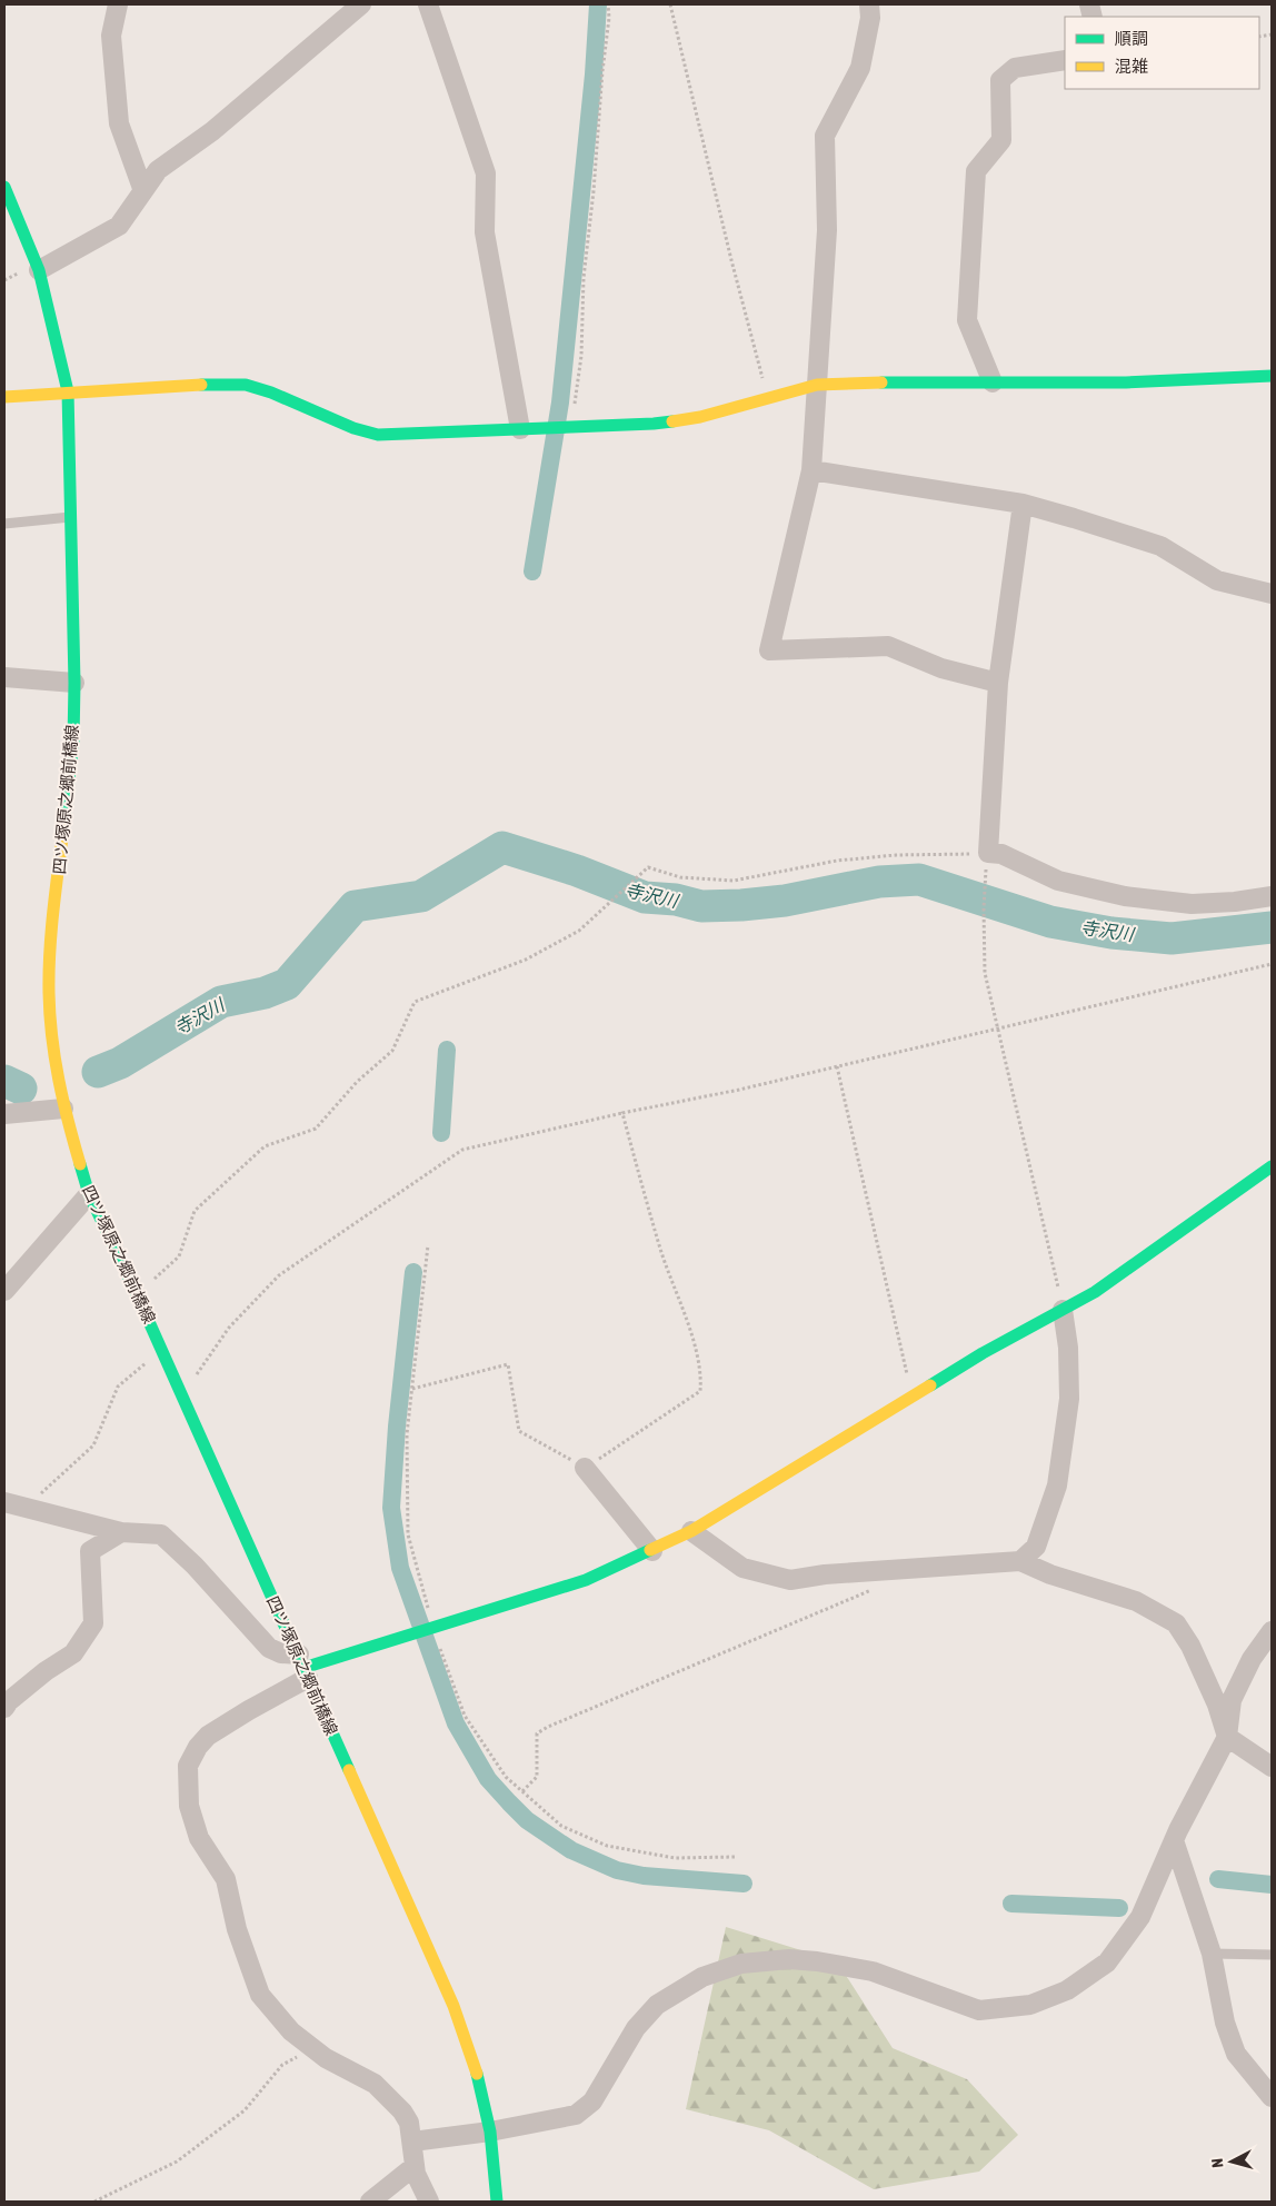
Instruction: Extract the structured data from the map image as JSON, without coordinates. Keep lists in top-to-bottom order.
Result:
{
  "streets": {
    "street": ["四ツ塚原之郷前橋線"]
  },
  "water": ["寺沢川"],
  "legend": ["順調", "混雑"],
  "north": "left"
}
